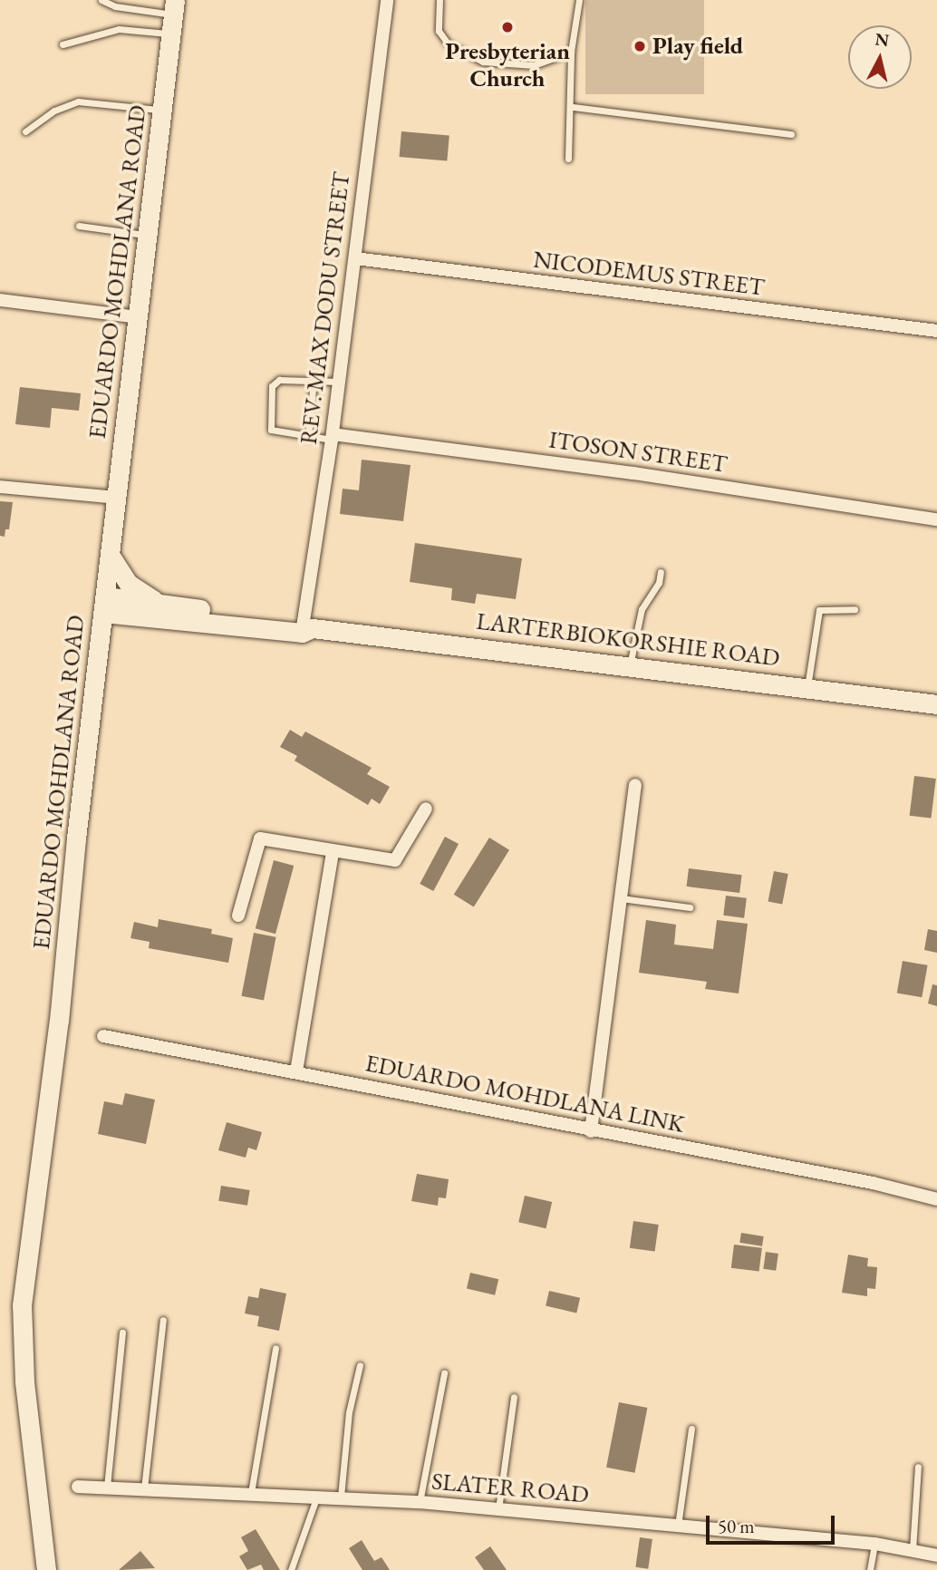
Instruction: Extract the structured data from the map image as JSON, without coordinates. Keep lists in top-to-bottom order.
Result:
{
  "streets": {
    "main road": ["EDUARDO MOHDLANA ROAD", "LARTERBIOKORSHIE ROAD"],
    "street": [
      "NICODEMUS STREET",
      "REV. MAX DODU STREET",
      "ITOSON STREET",
      "EDUARDO MOHDLANA LINK",
      "SLATER ROAD"
    ]
  },
  "crossings": [
    ["EDUARDO MOHDLANA ROAD", "LARTERBIOKORSHIE ROAD"],
    ["NICODEMUS STREET", "REV. MAX DODU STREET"],
    ["REV. MAX DODU STREET", "ITOSON STREET"],
    ["REV. MAX DODU STREET", "LARTERBIOKORSHIE ROAD"]
  ],
  "places": ["Presbyterian Church", "Play field"],
  "scale_bar": "50 m",
  "north": "top"
}
